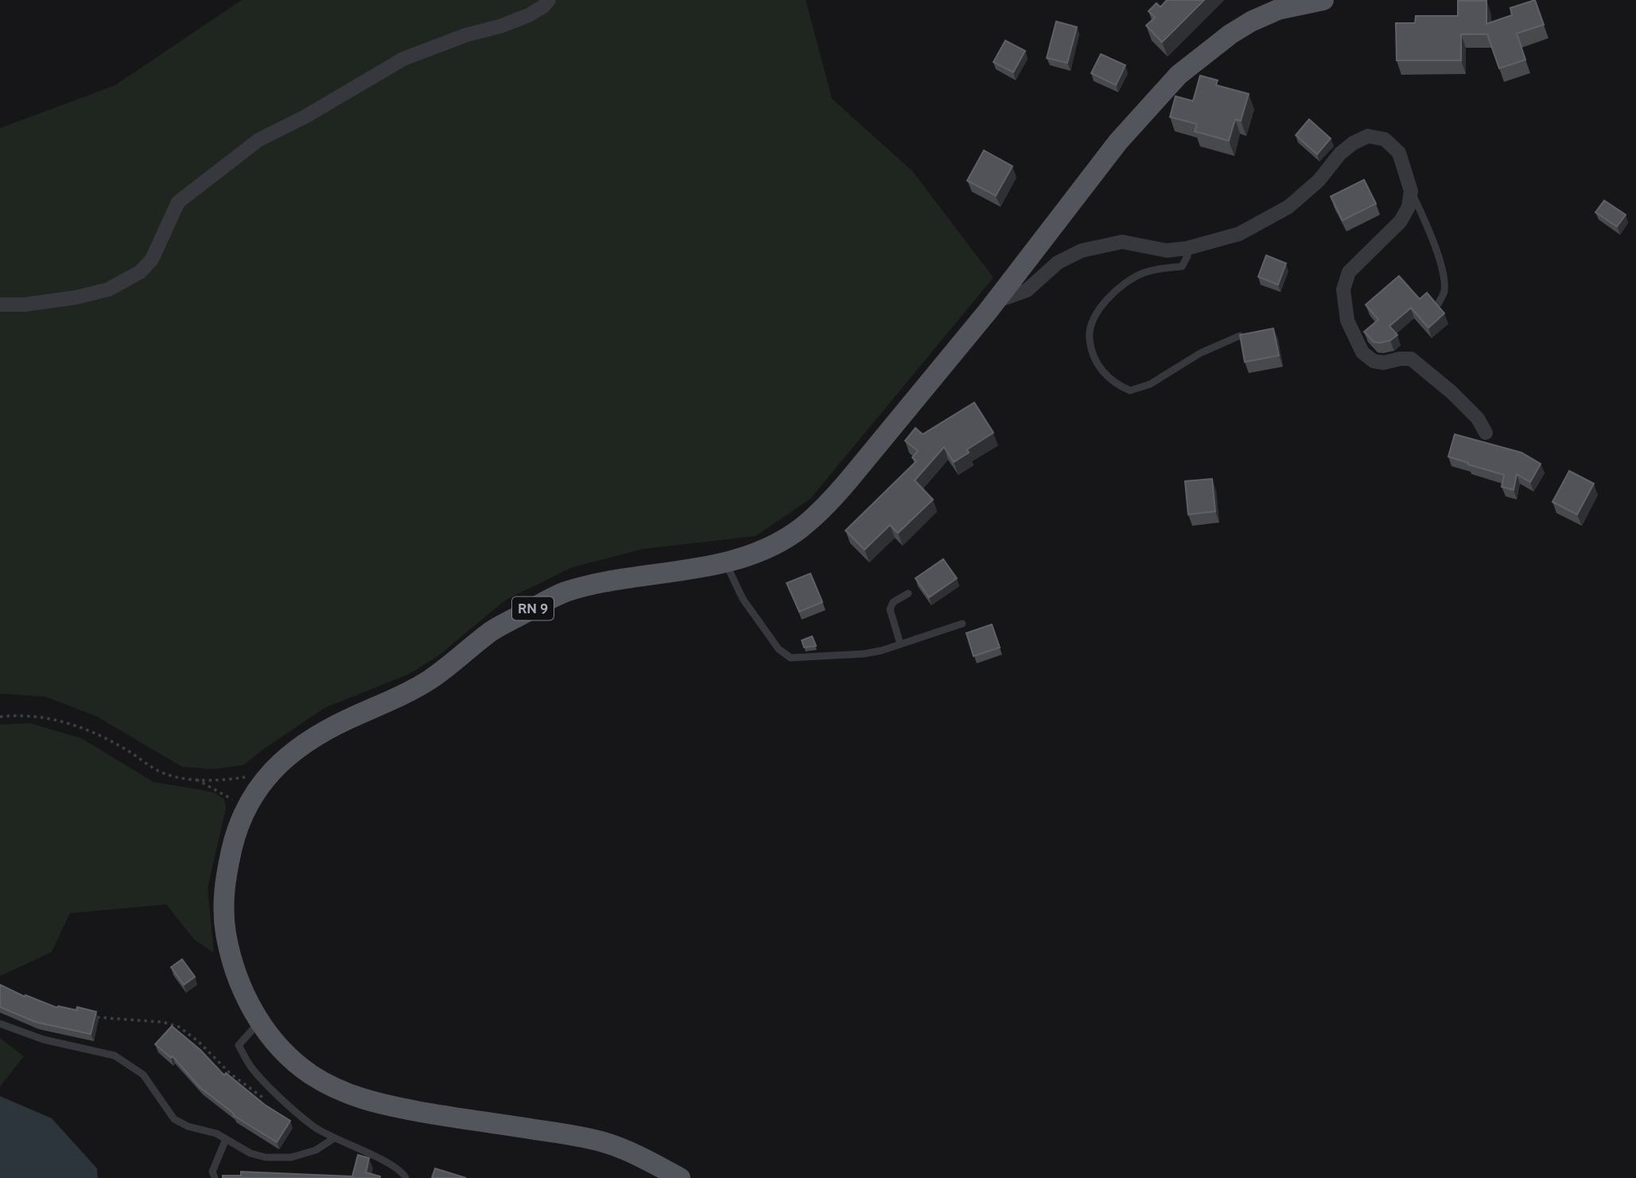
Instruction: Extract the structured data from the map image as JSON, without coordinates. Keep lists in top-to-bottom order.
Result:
{
  "streets": {
    "main road": ["RN 9"]
  }
}
